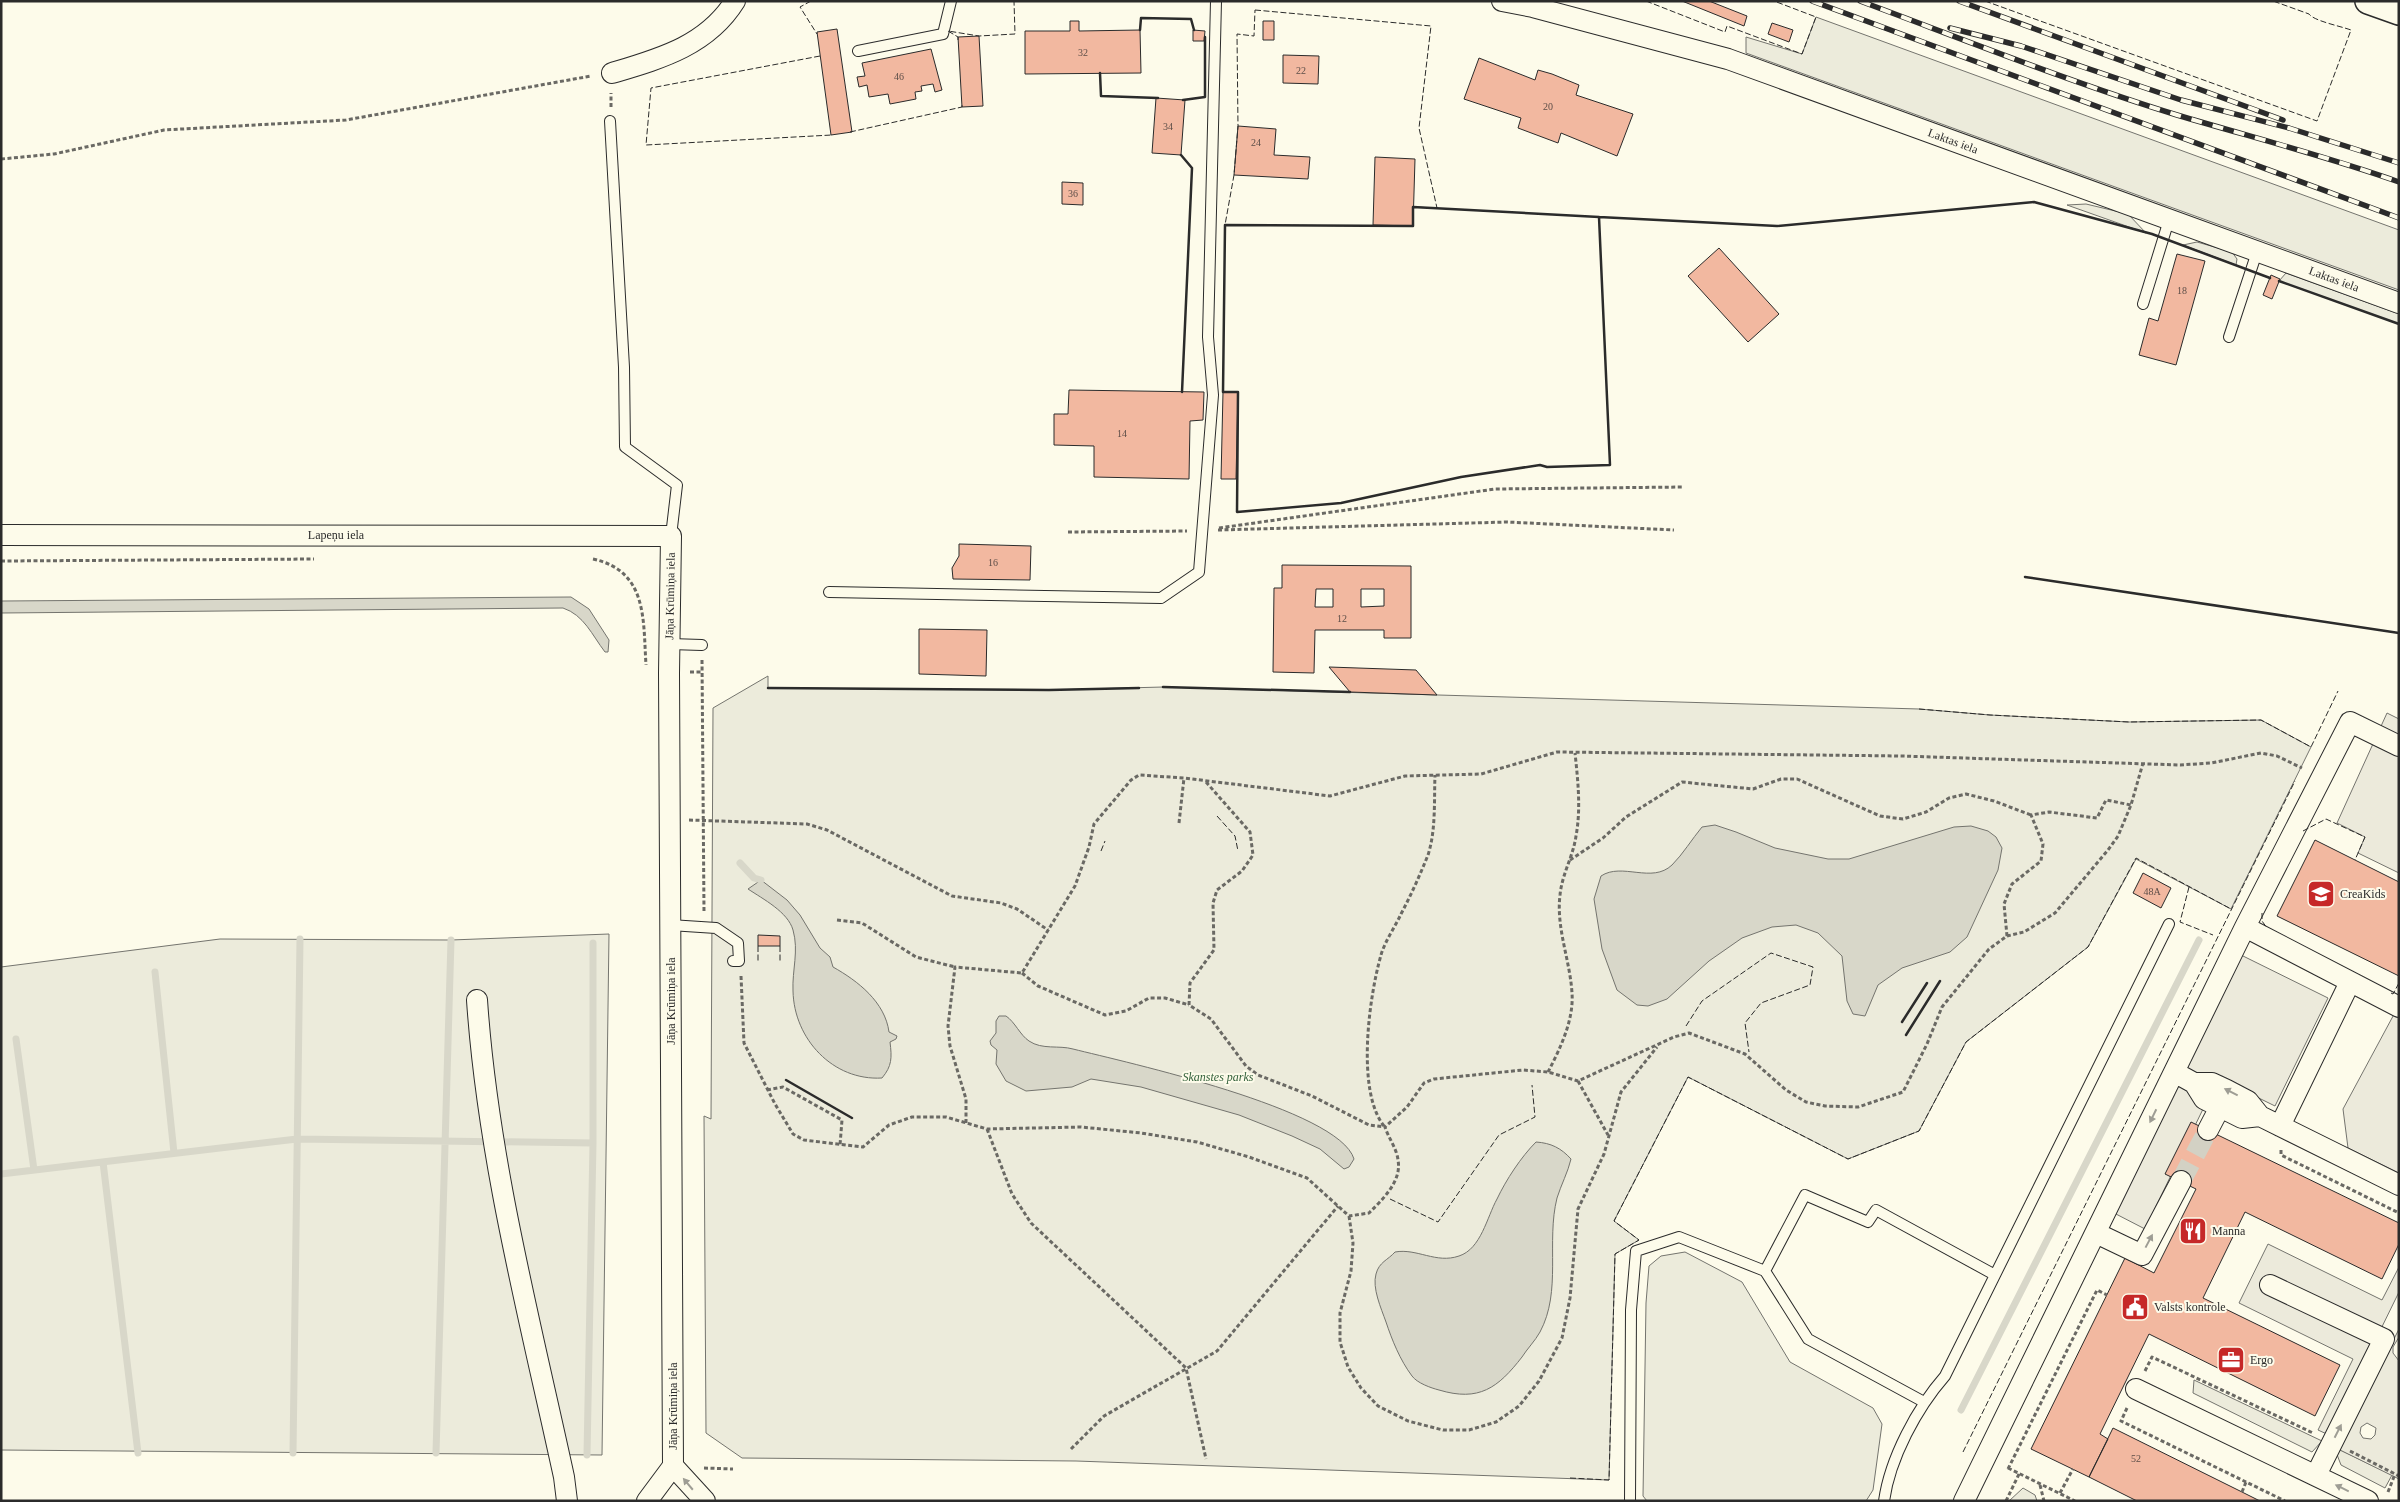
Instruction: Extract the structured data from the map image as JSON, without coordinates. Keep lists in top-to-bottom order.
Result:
{
  "streets": {
    "street": ["Laktas iela", "Lapeņu iela", "Jāņa Krūmiņa iela"]
  },
  "crossings": [
    ["Lapeņu iela", "Jāņa Krūmiņa iela"]
  ],
  "parks": ["Skanstes parks"],
  "places": {
    "school or university": ["CreaKids"],
    "restaurant": ["Manna"],
    "public building": ["Valsts kontrole"],
    "office": ["Ergo"]
  },
  "house_numbers": [
    "32",
    "22",
    "46",
    "20",
    "34",
    "24",
    "36",
    "18",
    "14",
    "16",
    "12",
    "48A",
    "52"
  ]
}
